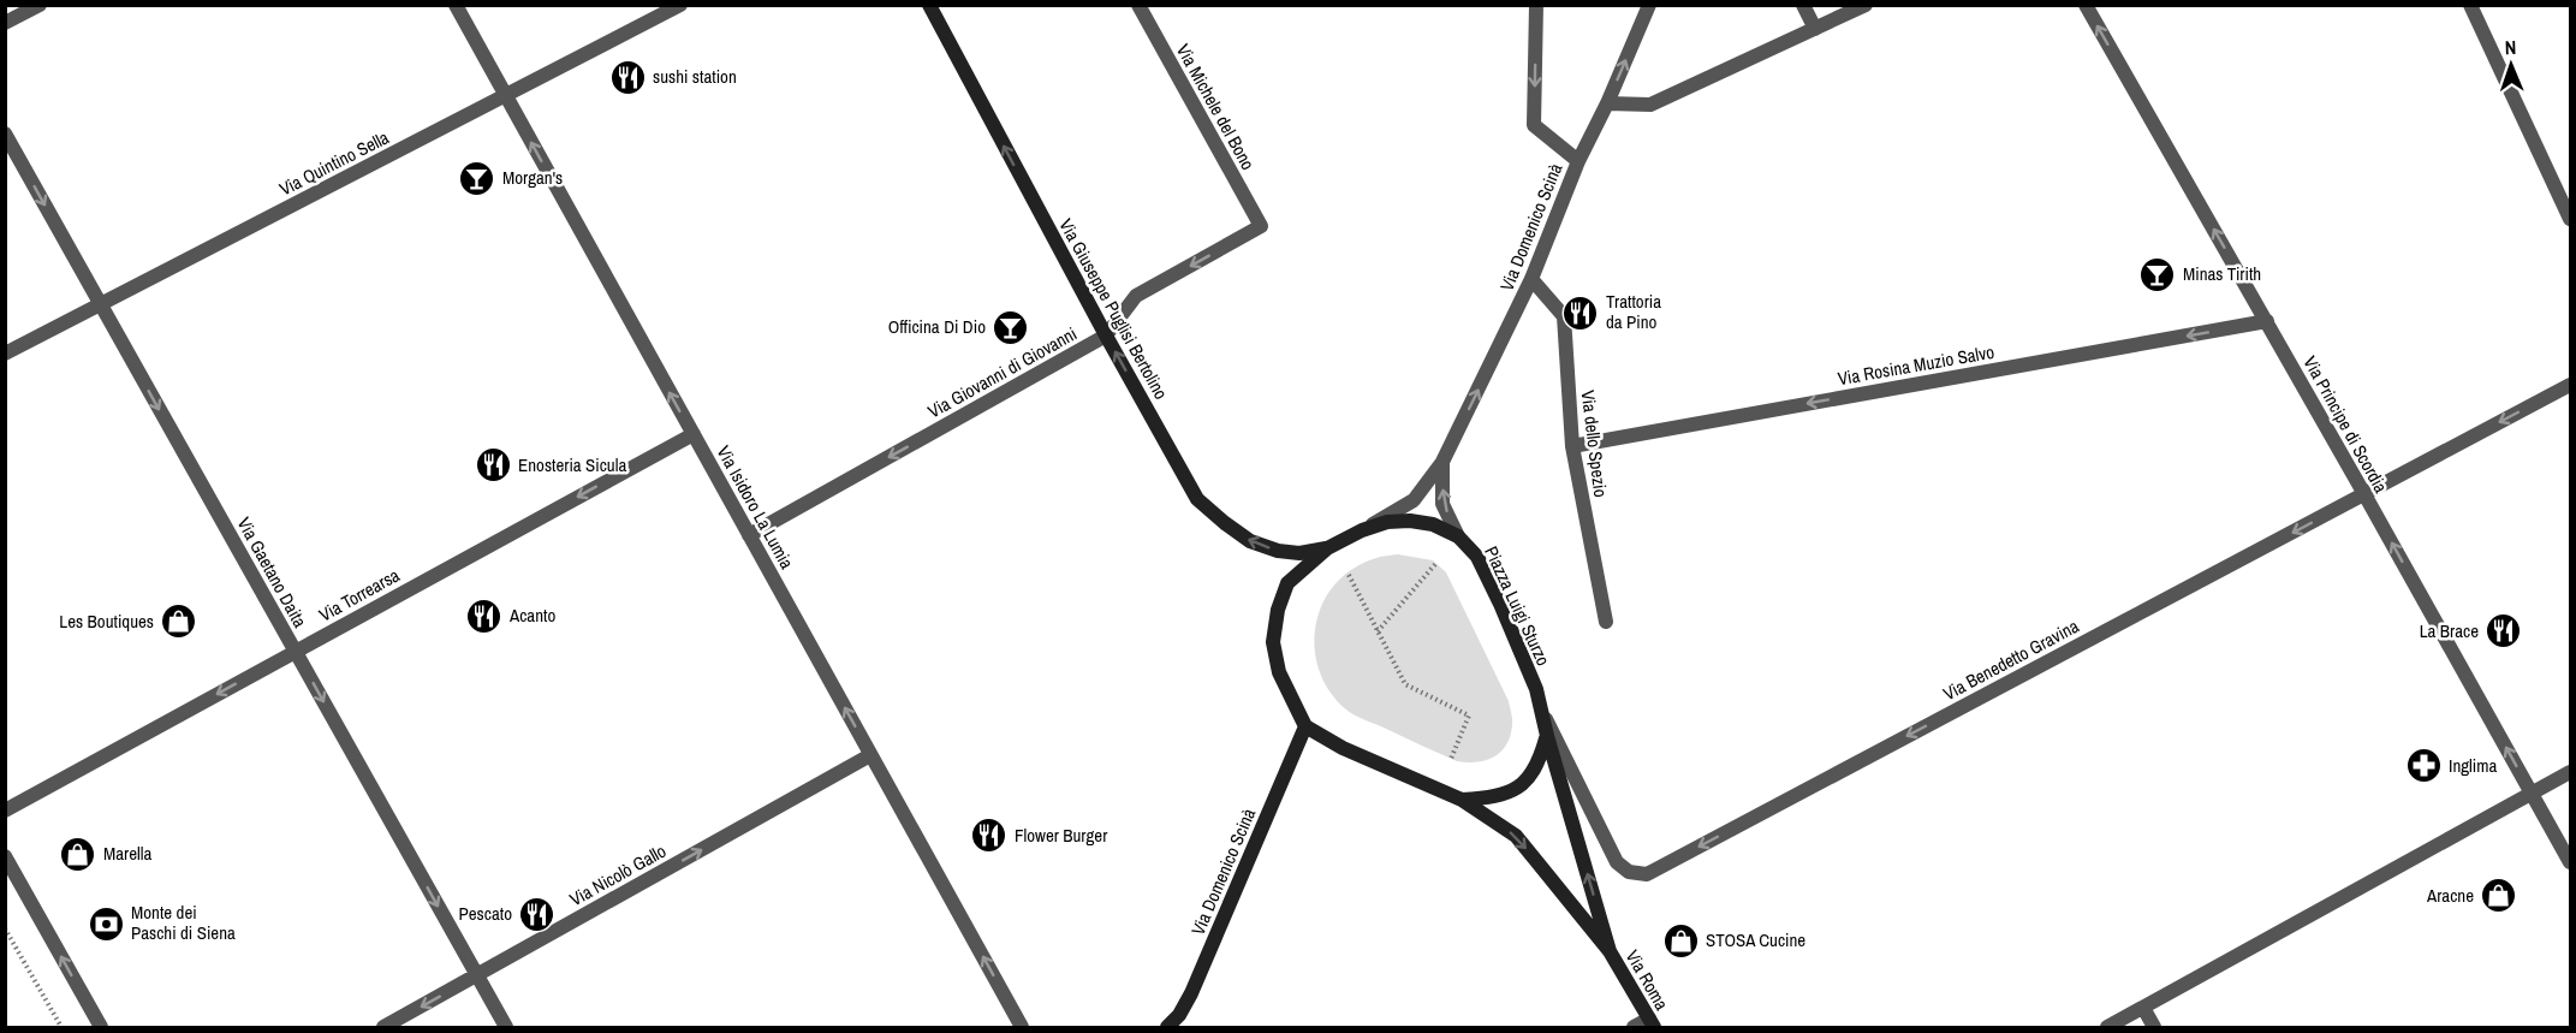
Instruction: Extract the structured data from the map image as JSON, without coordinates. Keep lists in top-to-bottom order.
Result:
{
  "streets": {
    "street": [
      "Via Michele del Bono",
      "Via Quintino Sella",
      "Via Domenico Scinà",
      "Via Giuseppe Puglisi Bertolino",
      "Via Rosina Muzio Salvo",
      "Via Giovanni di Giovanni",
      "Via Principe di Scordia",
      "Via dello Spezio",
      "Via Isidoro La Lumia",
      "Via Gaetano Daita",
      "Via Torrearsa",
      "Piazza Luigi Sturzo",
      "Via Benedetto Gravina",
      "Via Nicolò Gallo",
      "Via Roma"
    ]
  },
  "crossings": [
    ["Via Michele del Bono", "Via Giovanni di Giovanni"],
    ["Via Quintino Sella", "Via Isidoro La Lumia"],
    ["Via Quintino Sella", "Via Gaetano Daita"],
    ["Via Domenico Scinà", "Via dello Spezio"],
    ["Via Domenico Scinà", "Piazza Luigi Sturzo"],
    ["Via Giuseppe Puglisi Bertolino", "Via Giovanni di Giovanni"],
    ["Via Giuseppe Puglisi Bertolino", "Piazza Luigi Sturzo"],
    ["Via Rosina Muzio Salvo", "Via Principe di Scordia"],
    ["Via Rosina Muzio Salvo", "Via dello Spezio"],
    ["Via Giovanni di Giovanni", "Via Isidoro La Lumia"],
    ["Via Principe di Scordia", "Via Benedetto Gravina"],
    ["Via Isidoro La Lumia", "Via Torrearsa"],
    ["Via Isidoro La Lumia", "Via Nicolò Gallo"],
    ["Via Gaetano Daita", "Via Torrearsa"],
    ["Via Gaetano Daita", "Via Nicolò Gallo"],
    ["Piazza Luigi Sturzo", "Via Benedetto Gravina"],
    ["Piazza Luigi Sturzo", "Via Roma"]
  ],
  "one_way": [
    "Via Giuseppe Puglisi Bertolino",
    "Via Rosina Muzio Salvo",
    "Via Giovanni di Giovanni",
    "Via Principe di Scordia",
    "Via Isidoro La Lumia",
    "Via Gaetano Daita",
    "Via Torrearsa",
    "Via Benedetto Gravina"
  ],
  "places": {
    "restaurant": [
      "sushi station",
      "Trattoria da Pino",
      "Enosteria Sicula",
      "Acanto",
      "La Brace",
      "Flower Burger",
      "Pescato"
    ],
    "bar": ["Morgan's", "Minas Tirith", "Officina Di Dio"],
    "shop": [
      "Les Boutiques",
      "Marella",
      "Aracne",
      "STOSA Cucine"
    ],
    "pharmacy": ["Inglima"],
    "bank": ["Monte dei Paschi di Siena"]
  },
  "north": "top"
}
